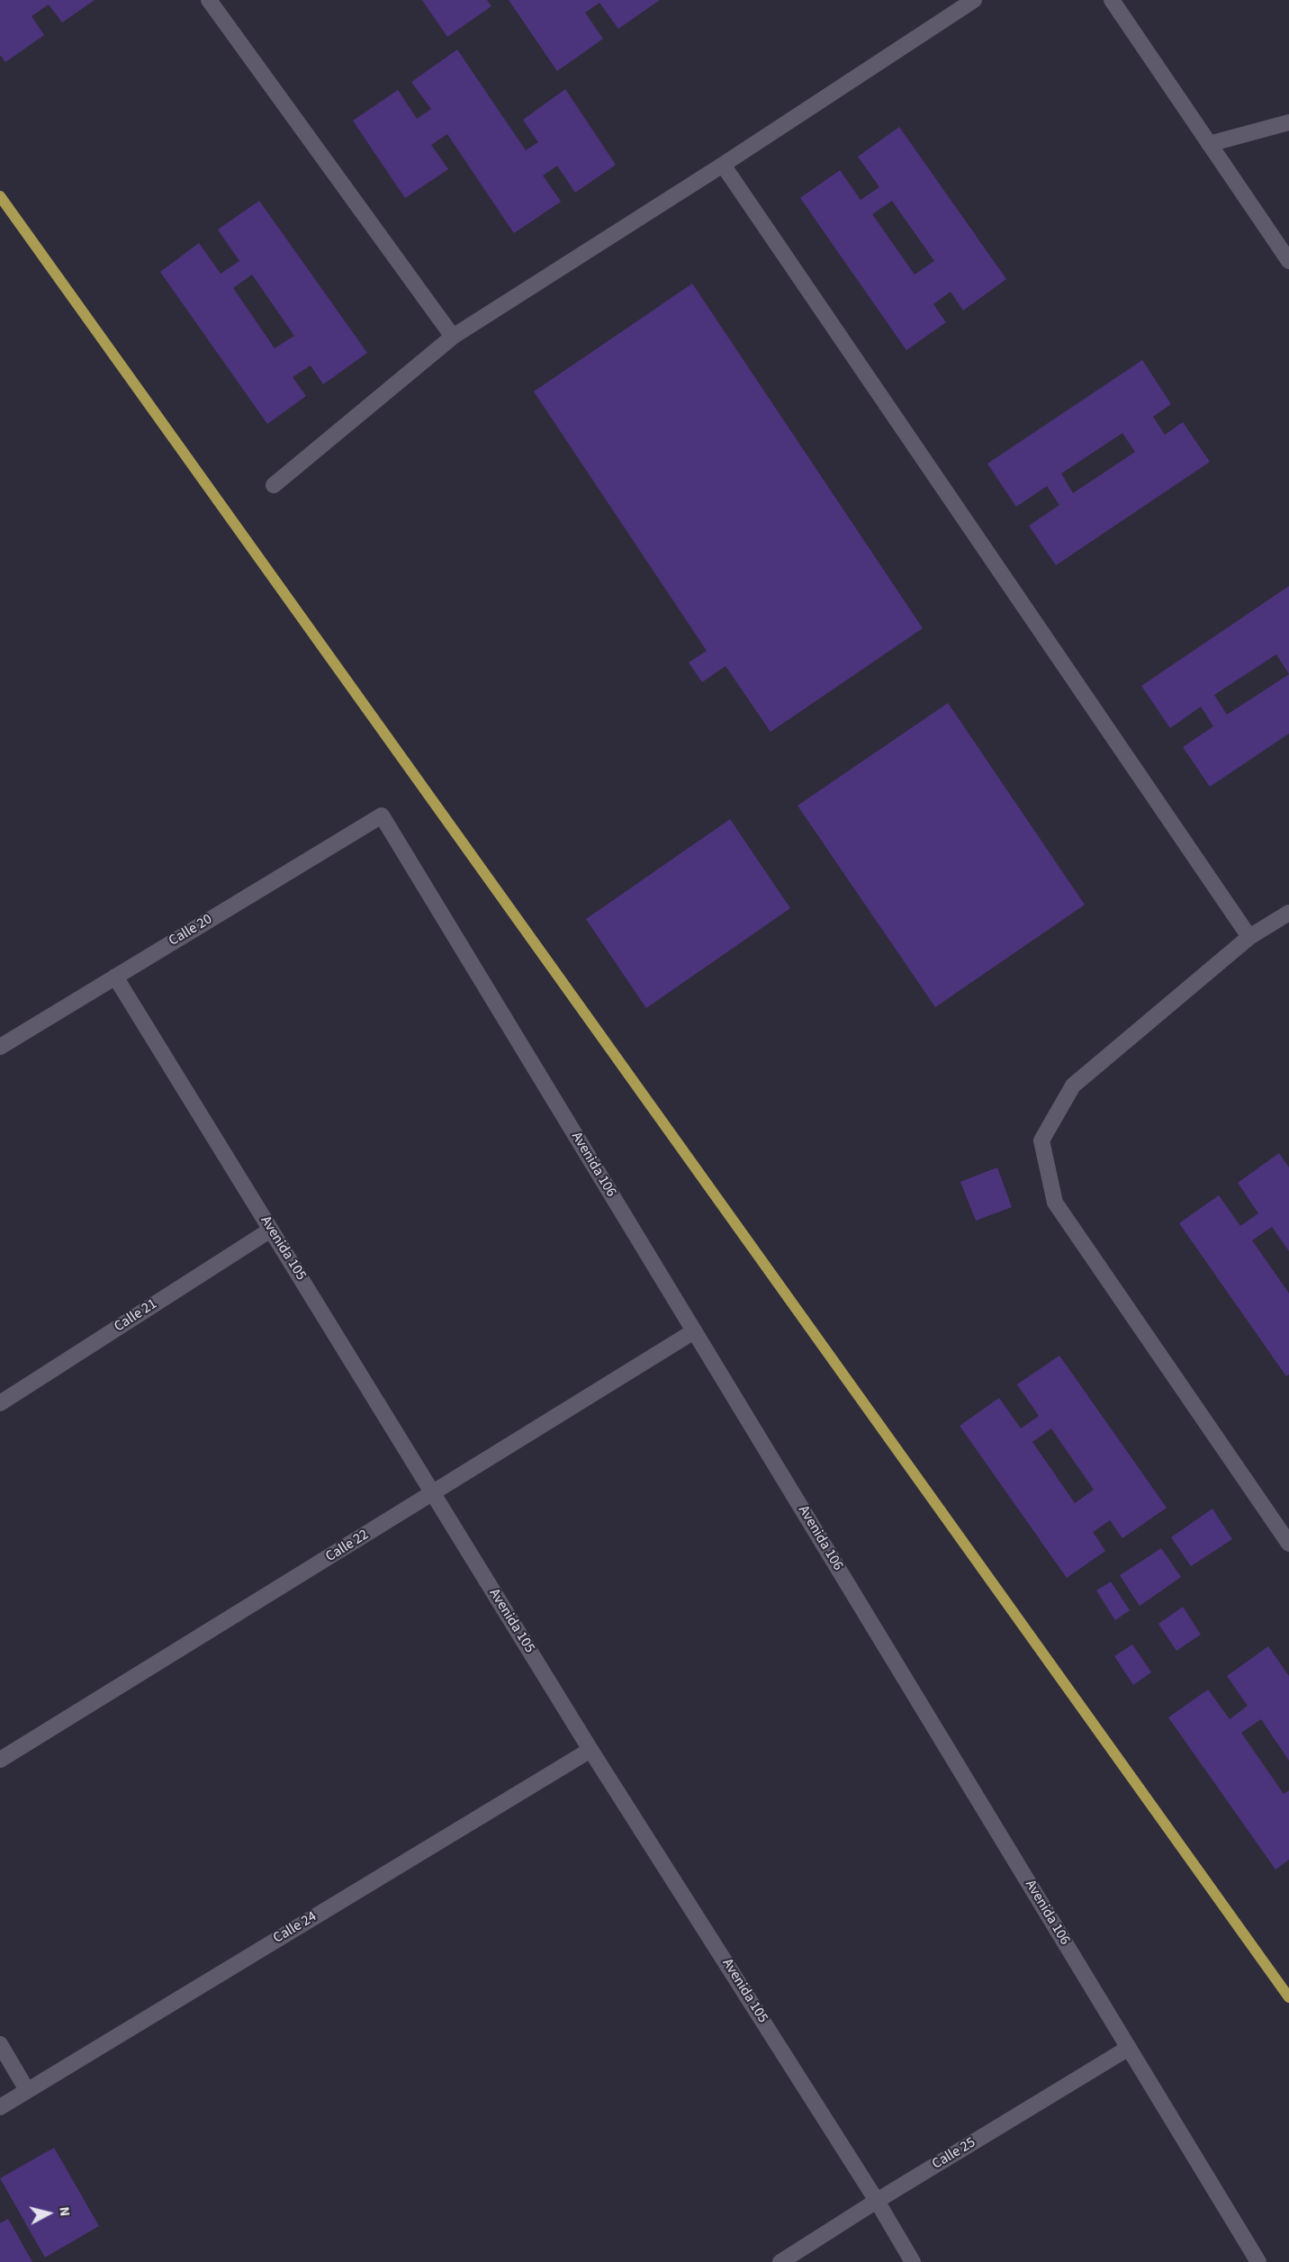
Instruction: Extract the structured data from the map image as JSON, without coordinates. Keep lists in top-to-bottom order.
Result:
{
  "streets": {
    "street": [
      "Calle 20",
      "Avenida 106",
      "Avenida 105",
      "Calle 21",
      "Calle 22",
      "Calle 24",
      "Calle 25"
    ]
  },
  "crossings": [
    ["Calle 20", "Avenida 106"],
    ["Calle 20", "Avenida 105"],
    ["Avenida 106", "Calle 22"],
    ["Avenida 106", "Calle 25"],
    ["Avenida 105", "Calle 21"],
    ["Avenida 105", "Calle 22"],
    ["Avenida 105", "Calle 24"],
    ["Avenida 105", "Calle 25"]
  ],
  "north": "right"
}
